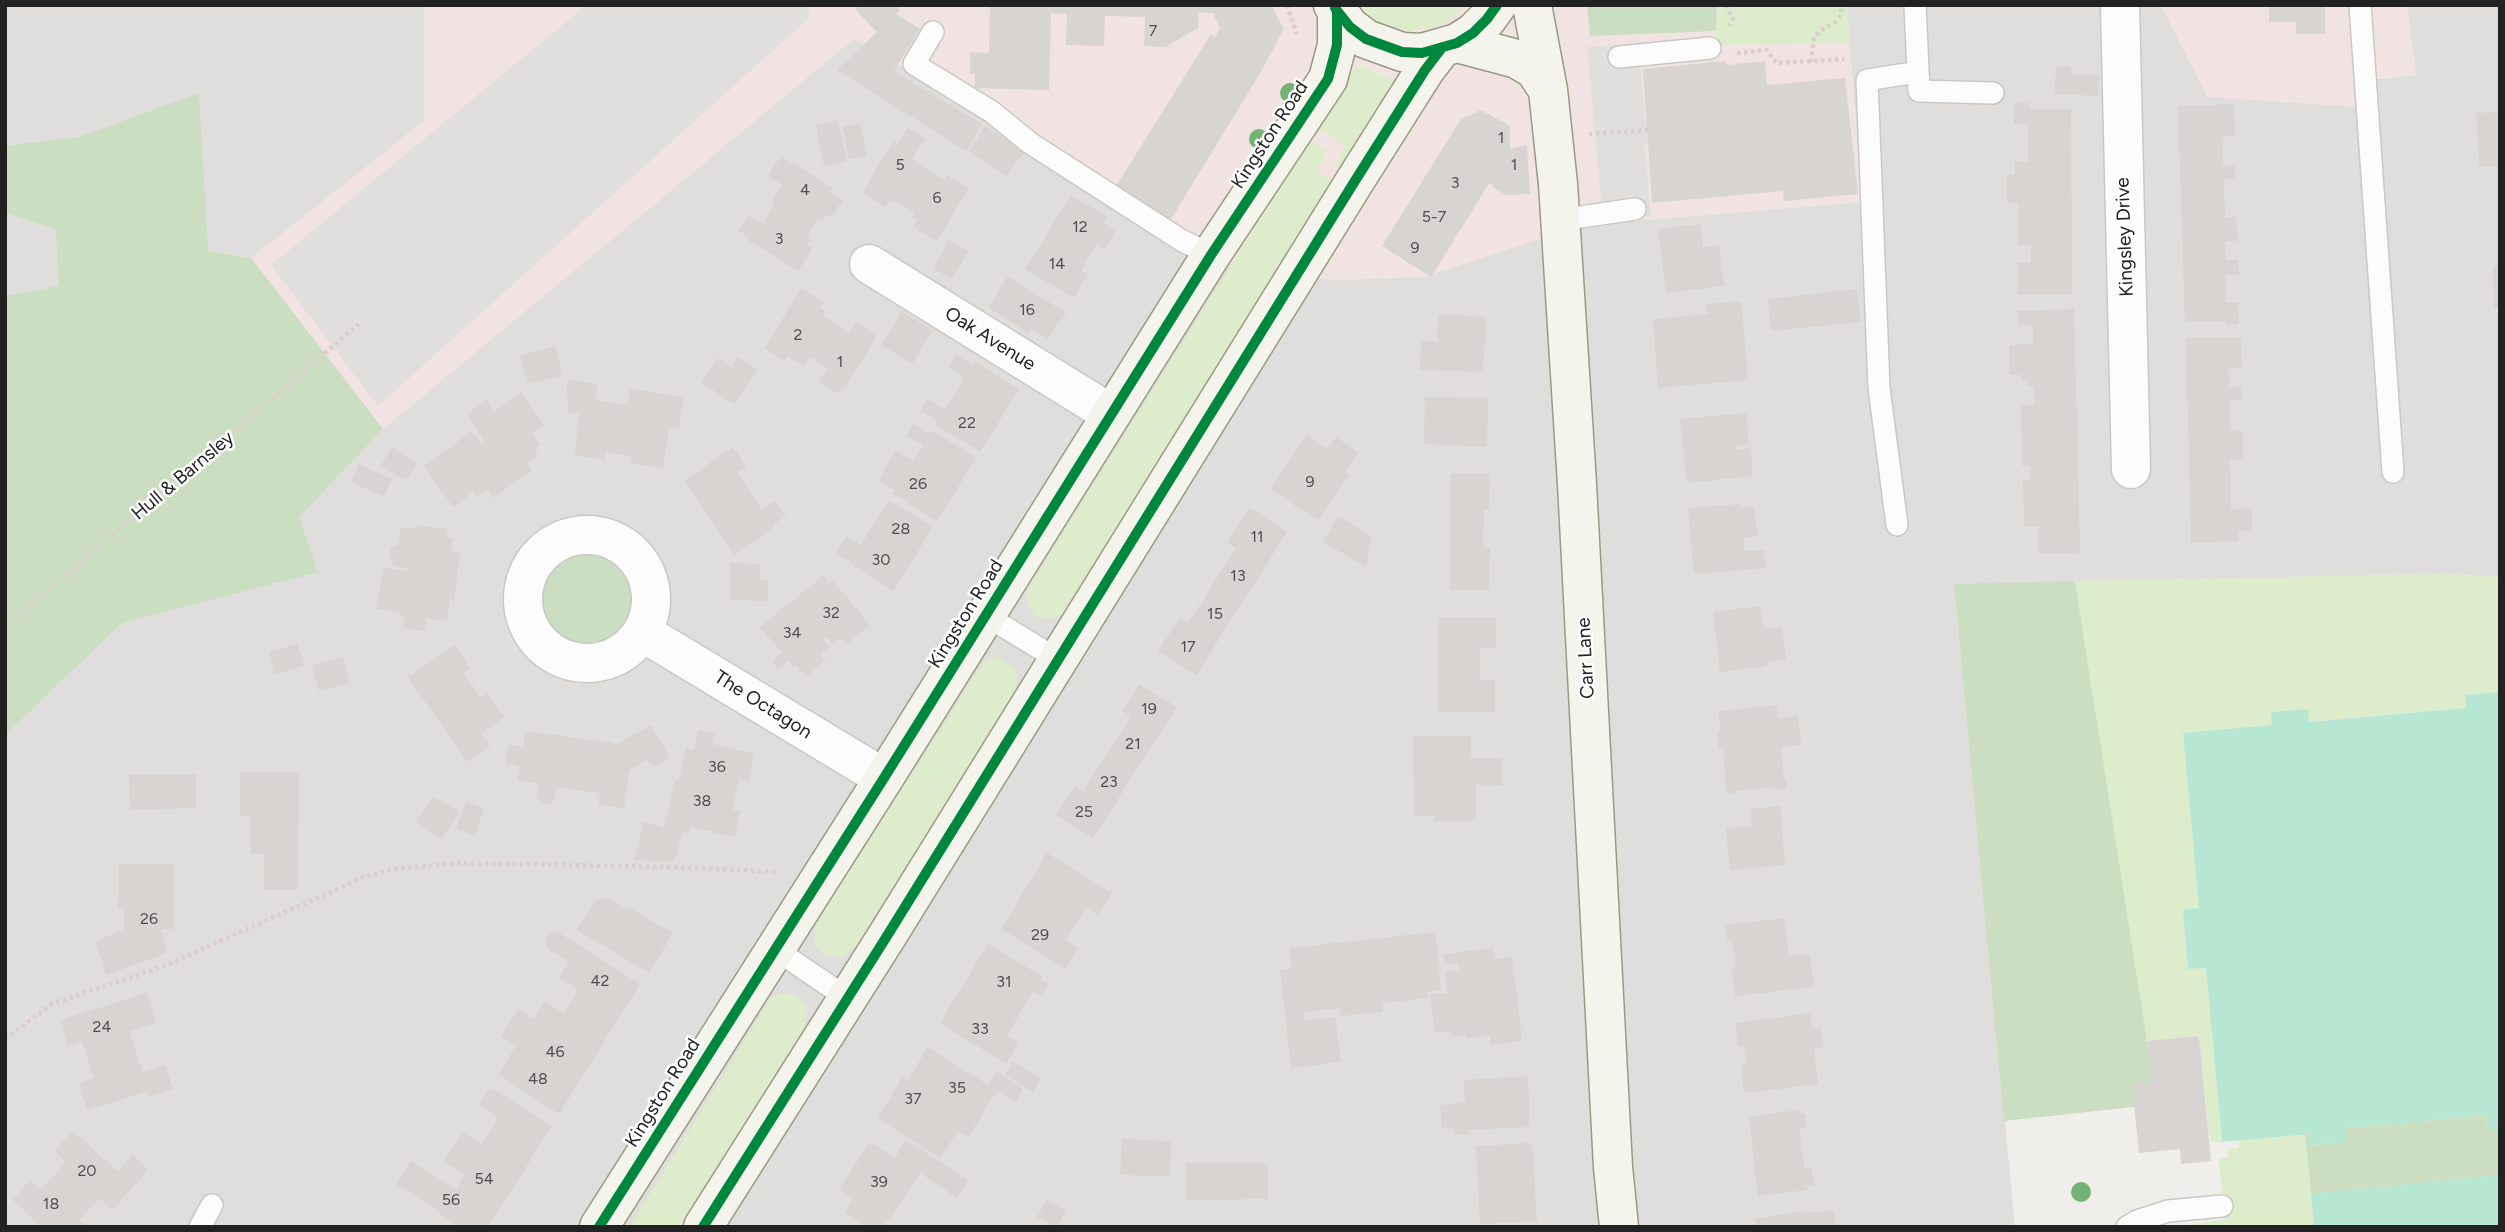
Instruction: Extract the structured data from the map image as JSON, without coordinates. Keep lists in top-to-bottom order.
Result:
{
  "streets": {
    "main road": ["Kingston Road", "Carr Lane"],
    "street": ["Kingsley Drive", "Oak Avenue", "The Octagon"],
    "path": ["Hull & Barnsley"]
  },
  "crossings": [
    ["Kingston Road", "Oak Avenue"],
    ["Kingston Road", "The Octagon"]
  ],
  "house_numbers": [
    "7",
    "1",
    "5",
    "1",
    "3",
    "4",
    "6",
    "5-7",
    "12",
    "3",
    "9",
    "14",
    "16",
    "2",
    "1",
    "22",
    "9",
    "26",
    "28",
    "11",
    "30",
    "13",
    "32",
    "15",
    "34",
    "17",
    "19",
    "21",
    "36",
    "23",
    "38",
    "25",
    "26",
    "29",
    "42",
    "31",
    "24",
    "33",
    "46",
    "48",
    "35",
    "37",
    "20",
    "54",
    "39",
    "56",
    "18"
  ]
}
